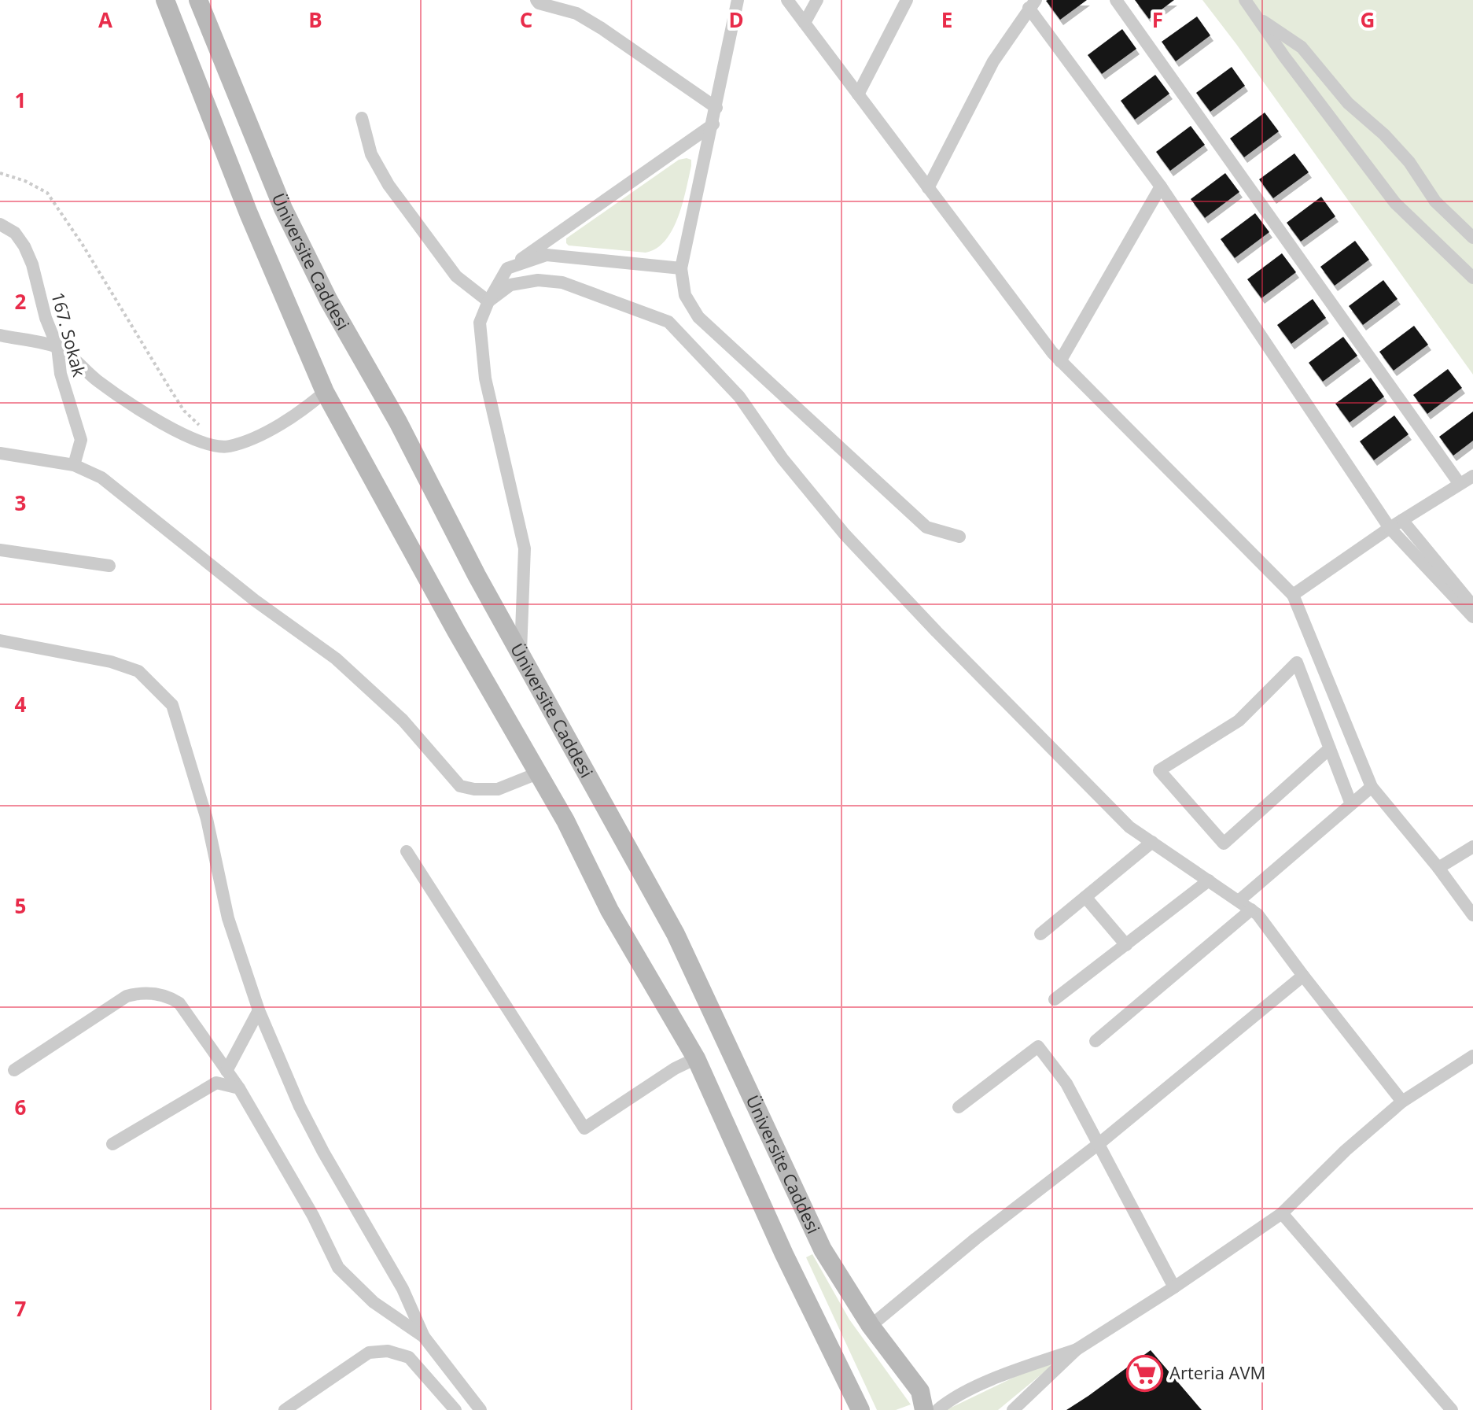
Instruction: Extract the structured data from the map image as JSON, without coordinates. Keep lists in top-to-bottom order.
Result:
{
  "streets": {
    "main road": ["Üniversite Caddesi"],
    "street": ["167. Sokak"]
  },
  "places": {
    "supermarket": ["Arteria AVM"]
  },
  "grid": {
    "columns": [
      "A",
      "B",
      "C",
      "D",
      "E",
      "F",
      "G"
    ],
    "rows": [
      "1",
      "2",
      "3",
      "4",
      "5",
      "6",
      "7"
    ]
  }
}
